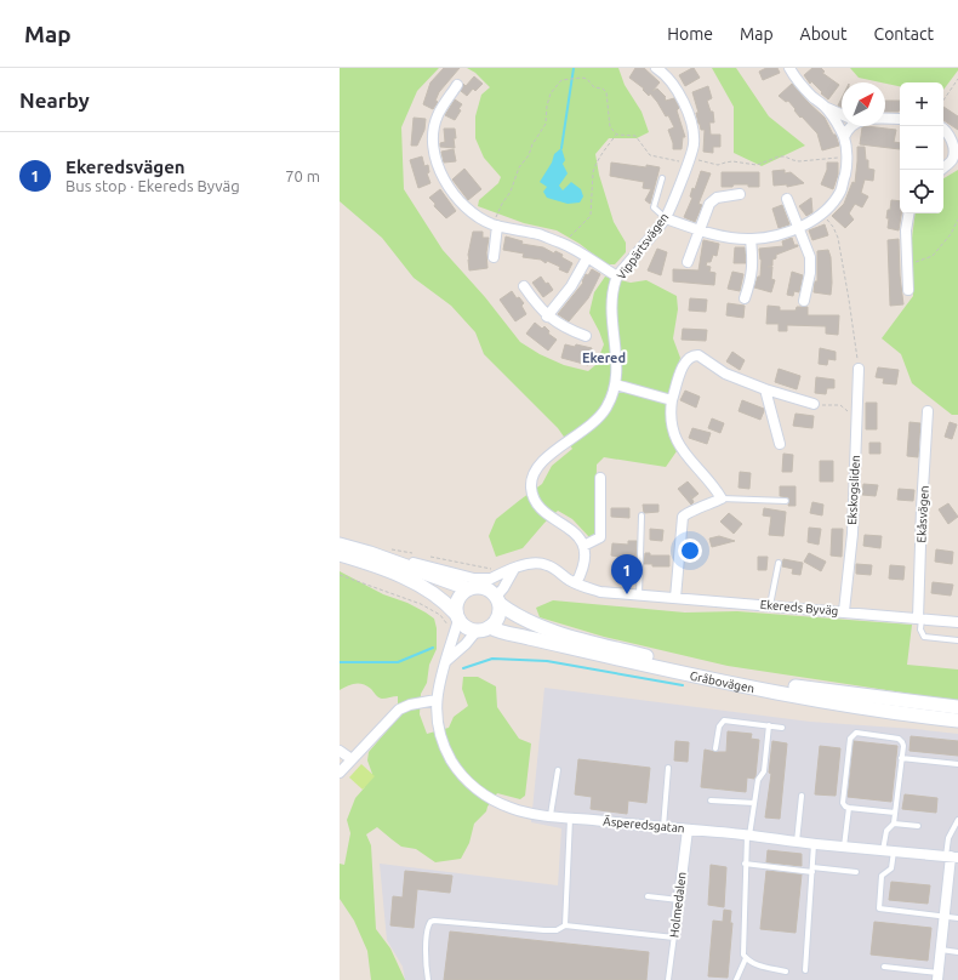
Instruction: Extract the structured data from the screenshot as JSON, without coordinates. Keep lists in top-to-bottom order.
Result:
{
  "streets": {
    "main road": ["Gråbovägen"],
    "street": [
      "Vippärtsvägen",
      "Ekskogsliden",
      "Ekåsvägen",
      "Ekereds Byväg",
      "Äsperedsgatan",
      "Holmedalen"
    ]
  },
  "crossings": [
    ["Ekskogsliden", "Ekereds Byväg"],
    ["Ekåsvägen", "Ekereds Byväg"],
    ["Ekereds Byväg", "Gråbovägen"],
    ["Ekereds Byväg", "Äsperedsgatan"],
    ["Gråbovägen", "Äsperedsgatan"],
    ["Äsperedsgatan", "Holmedalen"]
  ],
  "districts": ["Ekered"],
  "north": "top right",
  "page": {
    "header": "Map",
    "nav": [
      "Home",
      "Map",
      "About",
      "Contact"
    ],
    "heading": "Nearby",
    "map_buttons": ["+", "−"],
    "list": [
      {
        "mark": "1",
        "name": "Ekeredsvägen",
        "note": "Bus stop · Ekereds Byväg",
        "value": "70 m"
      }
    ],
    "pins": "1"
  }
}
